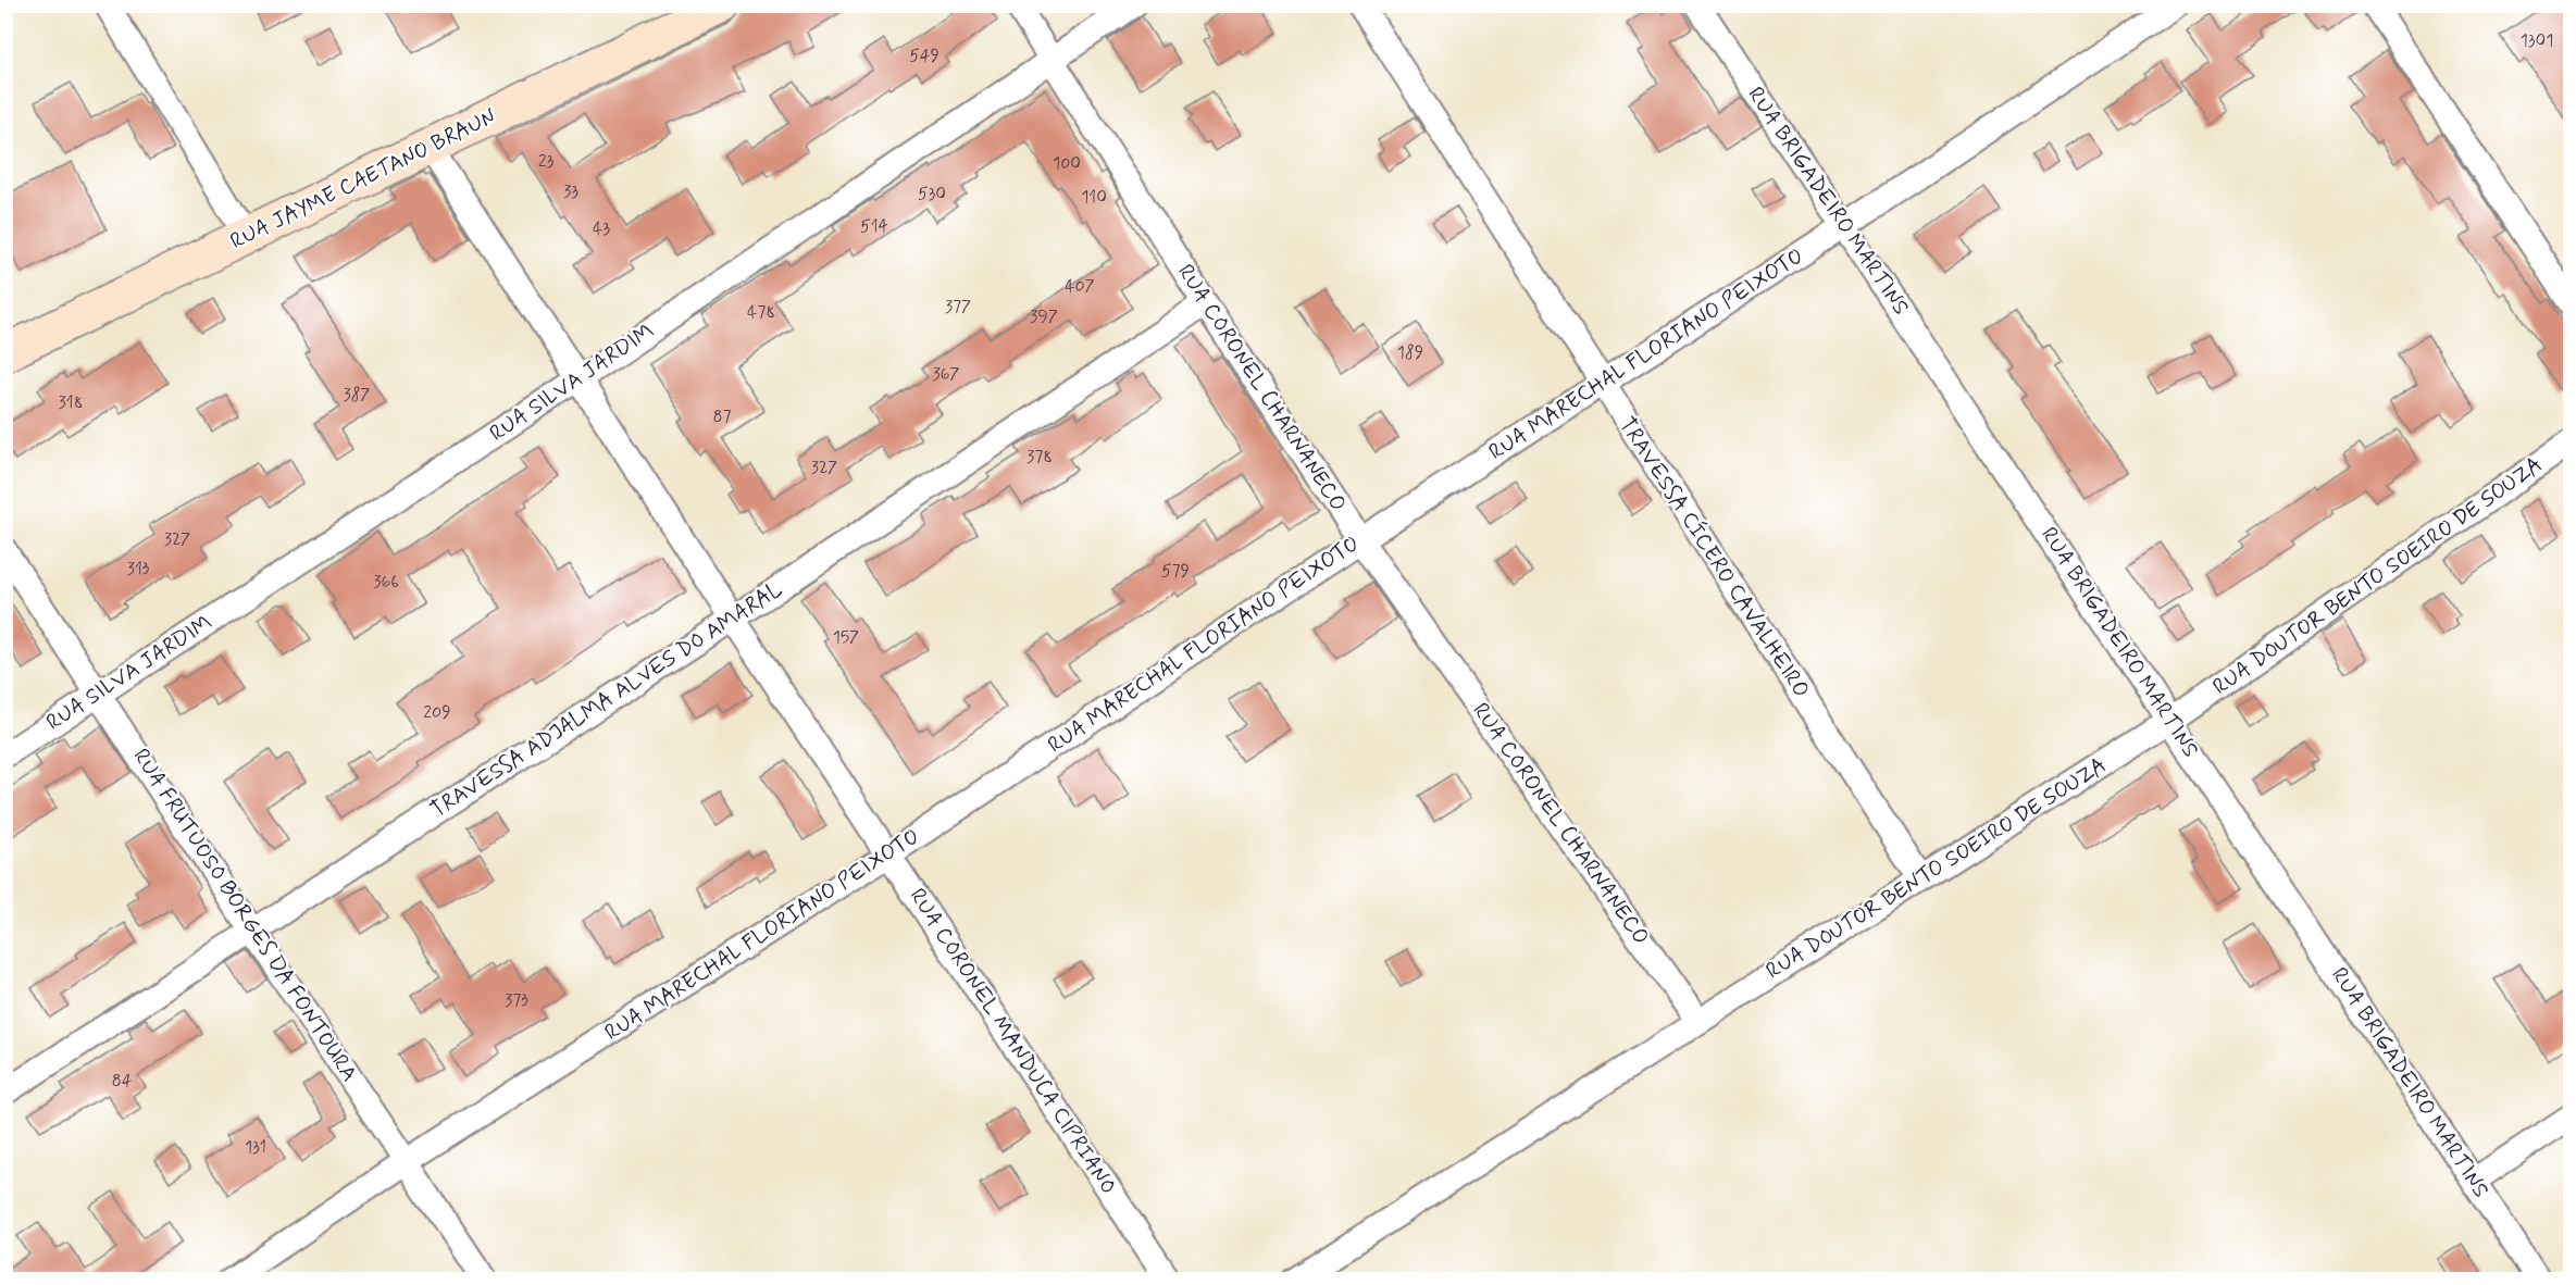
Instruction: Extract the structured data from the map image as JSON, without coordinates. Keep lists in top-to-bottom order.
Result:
{
  "streets": {
    "street": [
      "RUA JAYME CAETANO BRAUN",
      "RUA BRIGADEIRO MARTINS",
      "RUA MARECHAL FLORIANO PEIXOTO",
      "RUA SILVA JARDIM",
      "RUA CORONEL CHARNANECO",
      "TRAVESSA CÍCERO CAVALHEIRO",
      "RUA DOUTOR BENTO SOEIRO DE SOUZA",
      "TRAVESSA ADJALMA ALVES DO AMARAL",
      "RUA FRUTUOSO BORGES DA FONTOURA",
      "RUA CORONEL MANDUCA CIPRIANO"
    ]
  },
  "crossings": [
    ["RUA JAYME CAETANO BRAUN", "RUA CORONEL MANDUCA CIPRIANO"],
    ["RUA BRIGADEIRO MARTINS", "RUA MARECHAL FLORIANO PEIXOTO"],
    ["RUA BRIGADEIRO MARTINS", "RUA DOUTOR BENTO SOEIRO DE SOUZA"],
    ["RUA MARECHAL FLORIANO PEIXOTO", "RUA CORONEL CHARNANECO"],
    ["RUA MARECHAL FLORIANO PEIXOTO", "TRAVESSA CÍCERO CAVALHEIRO"],
    ["RUA MARECHAL FLORIANO PEIXOTO", "RUA FRUTUOSO BORGES DA FONTOURA"],
    ["RUA MARECHAL FLORIANO PEIXOTO", "RUA CORONEL MANDUCA CIPRIANO"],
    ["RUA SILVA JARDIM", "RUA CORONEL CHARNANECO"],
    ["RUA SILVA JARDIM", "RUA FRUTUOSO BORGES DA FONTOURA"],
    ["RUA SILVA JARDIM", "RUA CORONEL MANDUCA CIPRIANO"],
    ["RUA CORONEL CHARNANECO", "RUA DOUTOR BENTO SOEIRO DE SOUZA"],
    ["RUA CORONEL CHARNANECO", "TRAVESSA ADJALMA ALVES DO AMARAL"],
    ["TRAVESSA CÍCERO CAVALHEIRO", "RUA DOUTOR BENTO SOEIRO DE SOUZA"],
    ["TRAVESSA ADJALMA ALVES DO AMARAL", "RUA FRUTUOSO BORGES DA FONTOURA"],
    ["TRAVESSA ADJALMA ALVES DO AMARAL", "RUA CORONEL MANDUCA CIPRIANO"]
  ],
  "house_numbers": [
    "1301",
    "549",
    "23",
    "100",
    "33",
    "530",
    "110",
    "514",
    "43",
    "407",
    "377",
    "478",
    "397",
    "189",
    "367",
    "387",
    "318",
    "87",
    "378",
    "327",
    "327",
    "313",
    "579",
    "366",
    "157",
    "209",
    "373",
    "84",
    "131"
  ]
}
